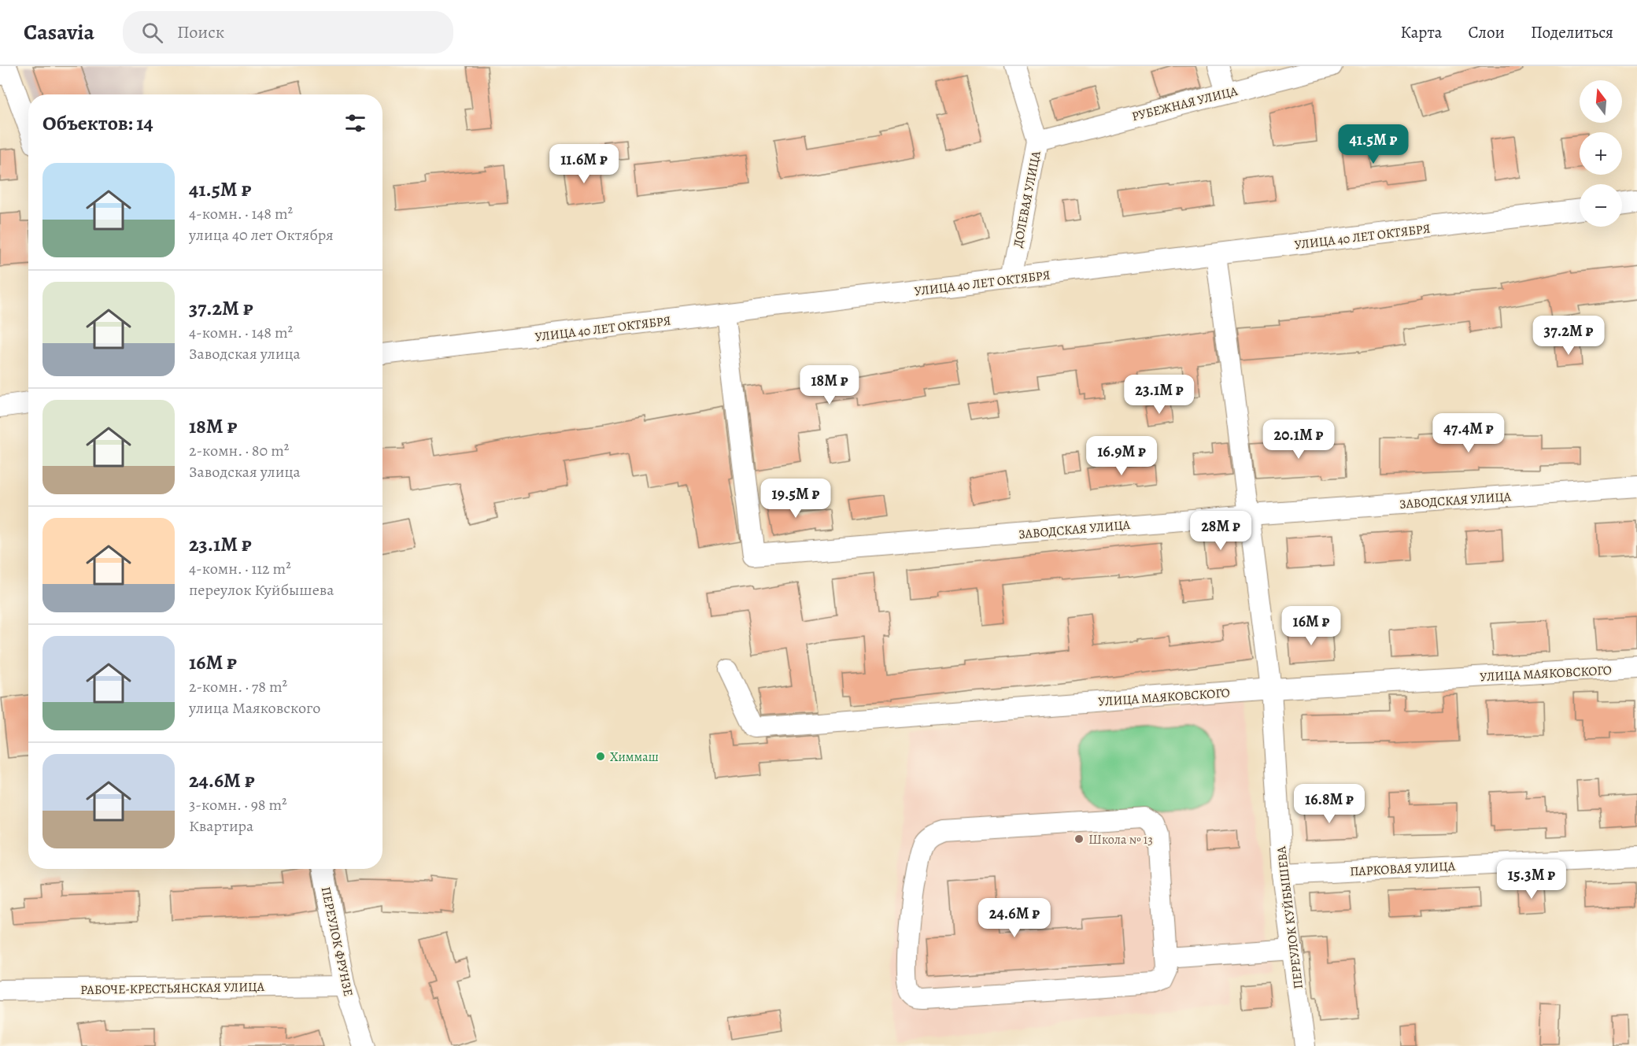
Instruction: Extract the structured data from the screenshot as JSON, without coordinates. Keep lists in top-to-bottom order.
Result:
{
  "streets": {
    "street": [
      "РУБЕЖНАЯ УЛИЦА",
      "ДОЛЕВАЯ УЛИЦА",
      "УЛИЦА 40 ЛЕТ ОКТЯБРЯ",
      "ЗАВОДСКАЯ УЛИЦА",
      "УЛИЦА МАЯКОВСКОГО",
      "ПАРКОВАЯ УЛИЦА",
      "ПЕРЕУЛОК КУЙБЫШЕВА",
      "ПЕРЕУЛОК ФРУНЗЕ",
      "РАБОЧЕ-КРЕСТЬЯНСКАЯ УЛИЦА"
    ]
  },
  "crossings": [
    ["РУБЕЖНАЯ УЛИЦА", "ДОЛЕВАЯ УЛИЦА"],
    ["ДОЛЕВАЯ УЛИЦА", "УЛИЦА 40 ЛЕТ ОКТЯБРЯ"],
    ["УЛИЦА 40 ЛЕТ ОКТЯБРЯ", "ЗАВОДСКАЯ УЛИЦА"],
    ["УЛИЦА 40 ЛЕТ ОКТЯБРЯ", "ПЕРЕУЛОК КУЙБЫШЕВА"],
    ["ЗАВОДСКАЯ УЛИЦА", "ПЕРЕУЛОК КУЙБЫШЕВА"],
    ["УЛИЦА МАЯКОВСКОГО", "ПЕРЕУЛОК КУЙБЫШЕВА"],
    ["ПАРКОВАЯ УЛИЦА", "ПЕРЕУЛОК КУЙБЫШЕВА"],
    ["ПЕРЕУЛОК ФРУНЗЕ", "РАБОЧЕ-КРЕСТЬЯНСКАЯ УЛИЦА"]
  ],
  "places": ["Химмаш", "Школа № 13"],
  "north": "top",
  "page": {
    "header": "Casavia",
    "search": "Поиск",
    "nav": ["Карта", "Слои", "Поделиться"],
    "map_buttons": ["+", "−"],
    "heading": "Объектов: 14",
    "price": [
      "41.5M ₽",
      "11.6M ₽",
      "37.2M ₽",
      "18M ₽",
      "23.1M ₽",
      "47.4M ₽",
      "20.1M ₽",
      "16.9M ₽",
      "19.5M ₽",
      "28M ₽",
      "16M ₽",
      "16.8M ₽",
      "15.3M ₽",
      "24.6M ₽"
    ],
    "list": [
      {
        "name": "41.5M ₽",
        "note": "4-комн. · 148 m² · улица 40 лет Октября"
      },
      {
        "name": "37.2M ₽",
        "note": "4-комн. · 148 m² · Заводская улица"
      },
      {
        "name": "18M ₽",
        "note": "2-комн. · 80 m² · Заводская улица"
      },
      {
        "name": "23.1M ₽",
        "note": "4-комн. · 112 m² · переулок Куйбышева"
      },
      {
        "name": "16M ₽",
        "note": "2-комн. · 78 m² · улица Маяковского"
      },
      {
        "name": "24.6M ₽",
        "note": "3-комн. · 98 m² · Квартира"
      }
    ]
  }
}
